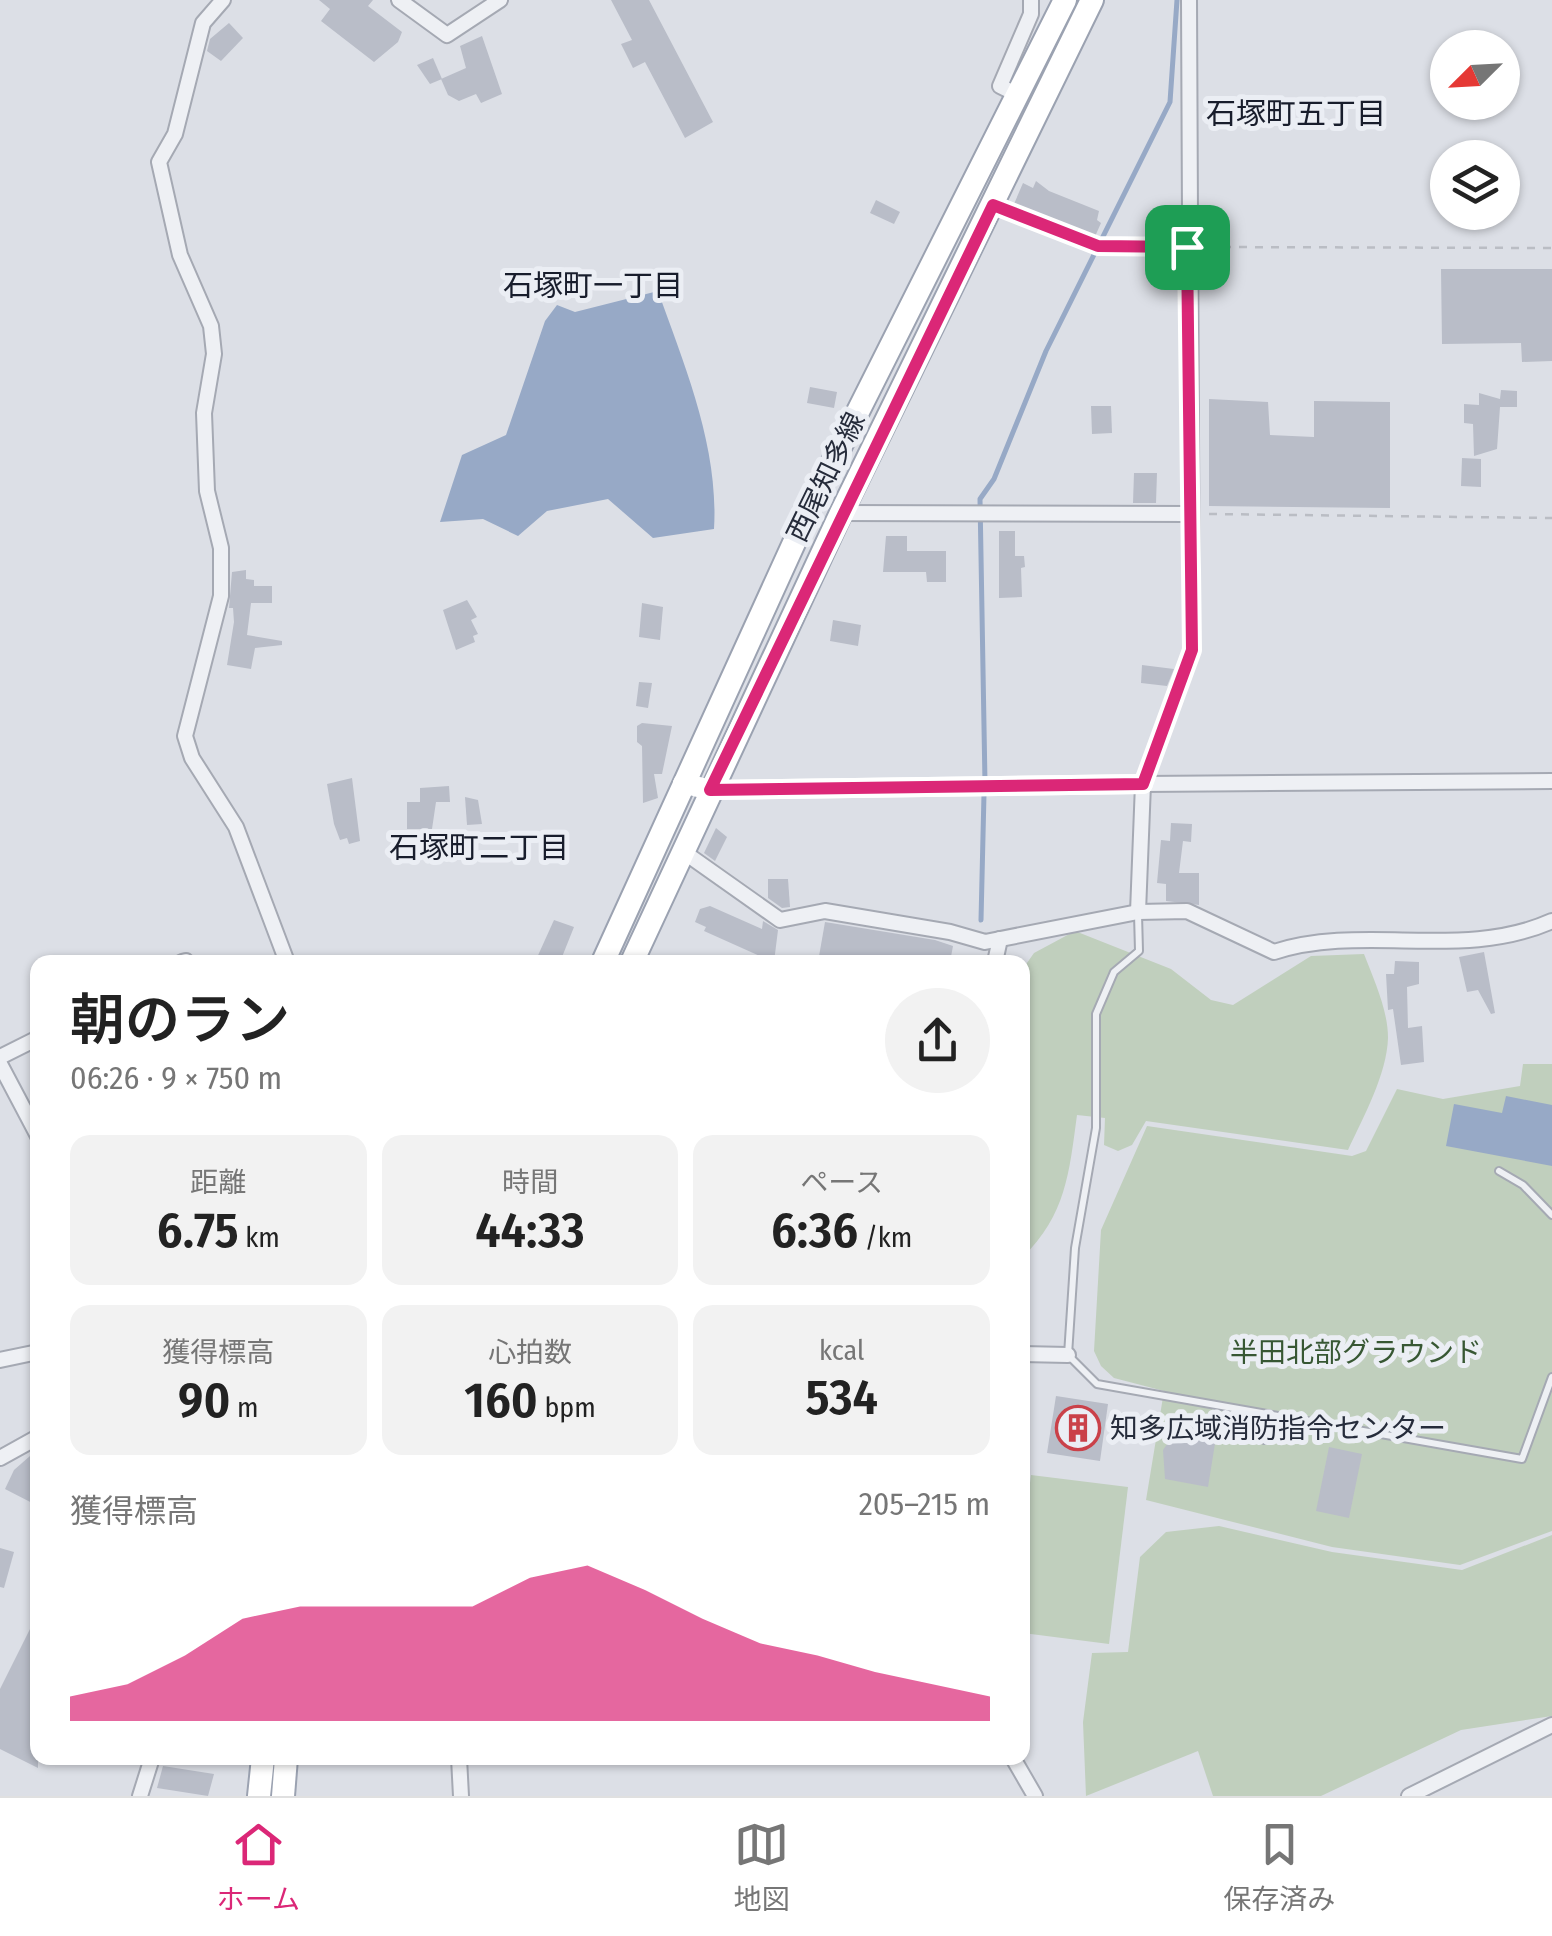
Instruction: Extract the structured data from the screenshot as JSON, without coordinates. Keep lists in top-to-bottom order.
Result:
{
  "streets": {
    "main road": ["西尾知多線"]
  },
  "districts": ["石塚町五丁目", "石塚町一丁目", "石塚町二丁目"],
  "parks": ["半田北部グラウンド"],
  "places": {
    "building": ["知多広域消防指令センター"]
  },
  "north": "bottom left",
  "page": {
    "heading": ["朝のラン", "06:26 · 9 × 750 m"],
    "stats": [
      ["距離", "6.75 km"],
      ["時間", "44:33"],
      ["ペース", "6:36 /km"],
      ["獲得標高", "90 m"],
      ["心拍数", "160 bpm"],
      ["kcal", "534"]
    ],
    "chart": ["獲得標高", "205–215 m"],
    "tabs": ["ホーム", "地図", "保存済み"]
  }
}
